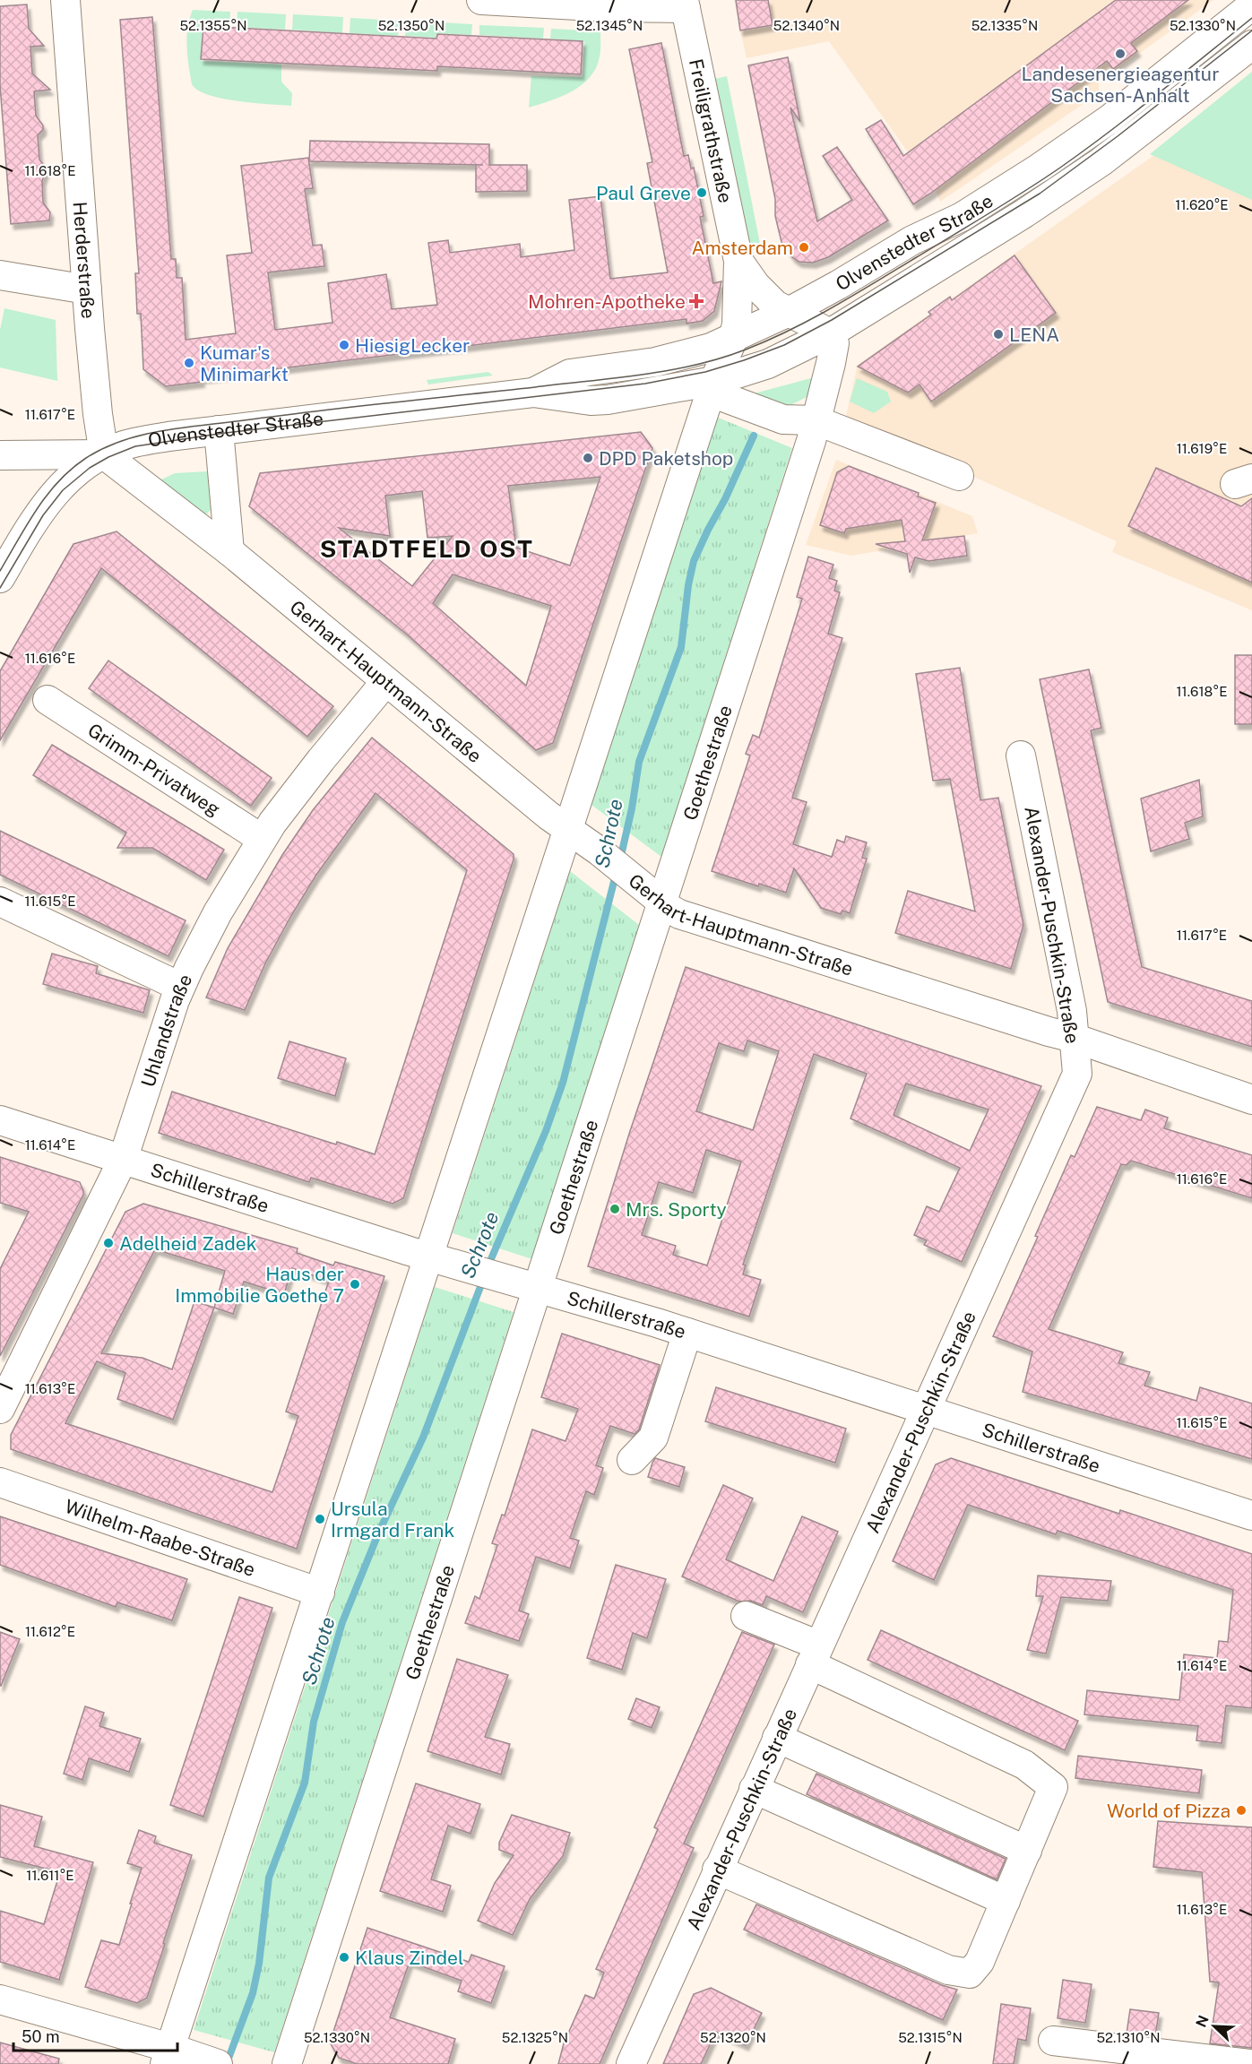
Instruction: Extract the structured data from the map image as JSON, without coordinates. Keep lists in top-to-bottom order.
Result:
{
  "streets": {
    "street": [
      "Freiligrathstraße",
      "Olvenstedter Straße",
      "Herderstraße",
      "Gerhart-Hauptmann-Straße",
      "Goethestraße",
      "Grimm-Privatweg",
      "Alexander-Puschkin-Straße",
      "Uhlandstraße",
      "Schillerstraße",
      "Wilhelm-Raabe-Straße"
    ]
  },
  "crossings": [
    ["Freiligrathstraße", "Olvenstedter Straße"],
    ["Olvenstedter Straße", "Herderstraße"],
    ["Olvenstedter Straße", "Gerhart-Hauptmann-Straße"],
    ["Olvenstedter Straße", "Goethestraße"],
    ["Herderstraße", "Gerhart-Hauptmann-Straße"],
    ["Gerhart-Hauptmann-Straße", "Goethestraße"],
    ["Gerhart-Hauptmann-Straße", "Alexander-Puschkin-Straße"],
    ["Gerhart-Hauptmann-Straße", "Uhlandstraße"],
    ["Goethestraße", "Schillerstraße"],
    ["Grimm-Privatweg", "Uhlandstraße"],
    ["Alexander-Puschkin-Straße", "Schillerstraße"],
    ["Uhlandstraße", "Schillerstraße"]
  ],
  "districts": ["STADTFELD OST"],
  "water": ["Schrote"],
  "places": {
    "other": [
      "Landesenergieagentur Sachsen-Anhalt",
      "Paul Greve",
      "Amsterdam",
      "LENA",
      "HiesigLecker",
      "Kumar's Minimarkt",
      "DPD Paketshop",
      "Mrs. Sporty",
      "Adelheid Zadek",
      "Haus der Immobilie Goethe 7",
      "Ursula Irmgard Frank",
      "World of Pizza",
      "Klaus Zindel"
    ],
    "health": ["Mohren-Apotheke"]
  },
  "scale_bar": "50 m",
  "north": "top left",
  "coordinates": [
    "52.1355°N",
    "52.1350°N",
    "52.1345°N",
    "52.1340°N",
    "52.1335°N",
    "52.1330°N",
    "11.618°E",
    "11.620°E",
    "11.617°E",
    "11.619°E",
    "11.616°E",
    "11.615°E",
    "11.614°E",
    "11.613°E",
    "11.612°E",
    "11.611°E",
    "52.1325°N",
    "52.1320°N",
    "52.1315°N",
    "52.1310°N"
  ]
}
